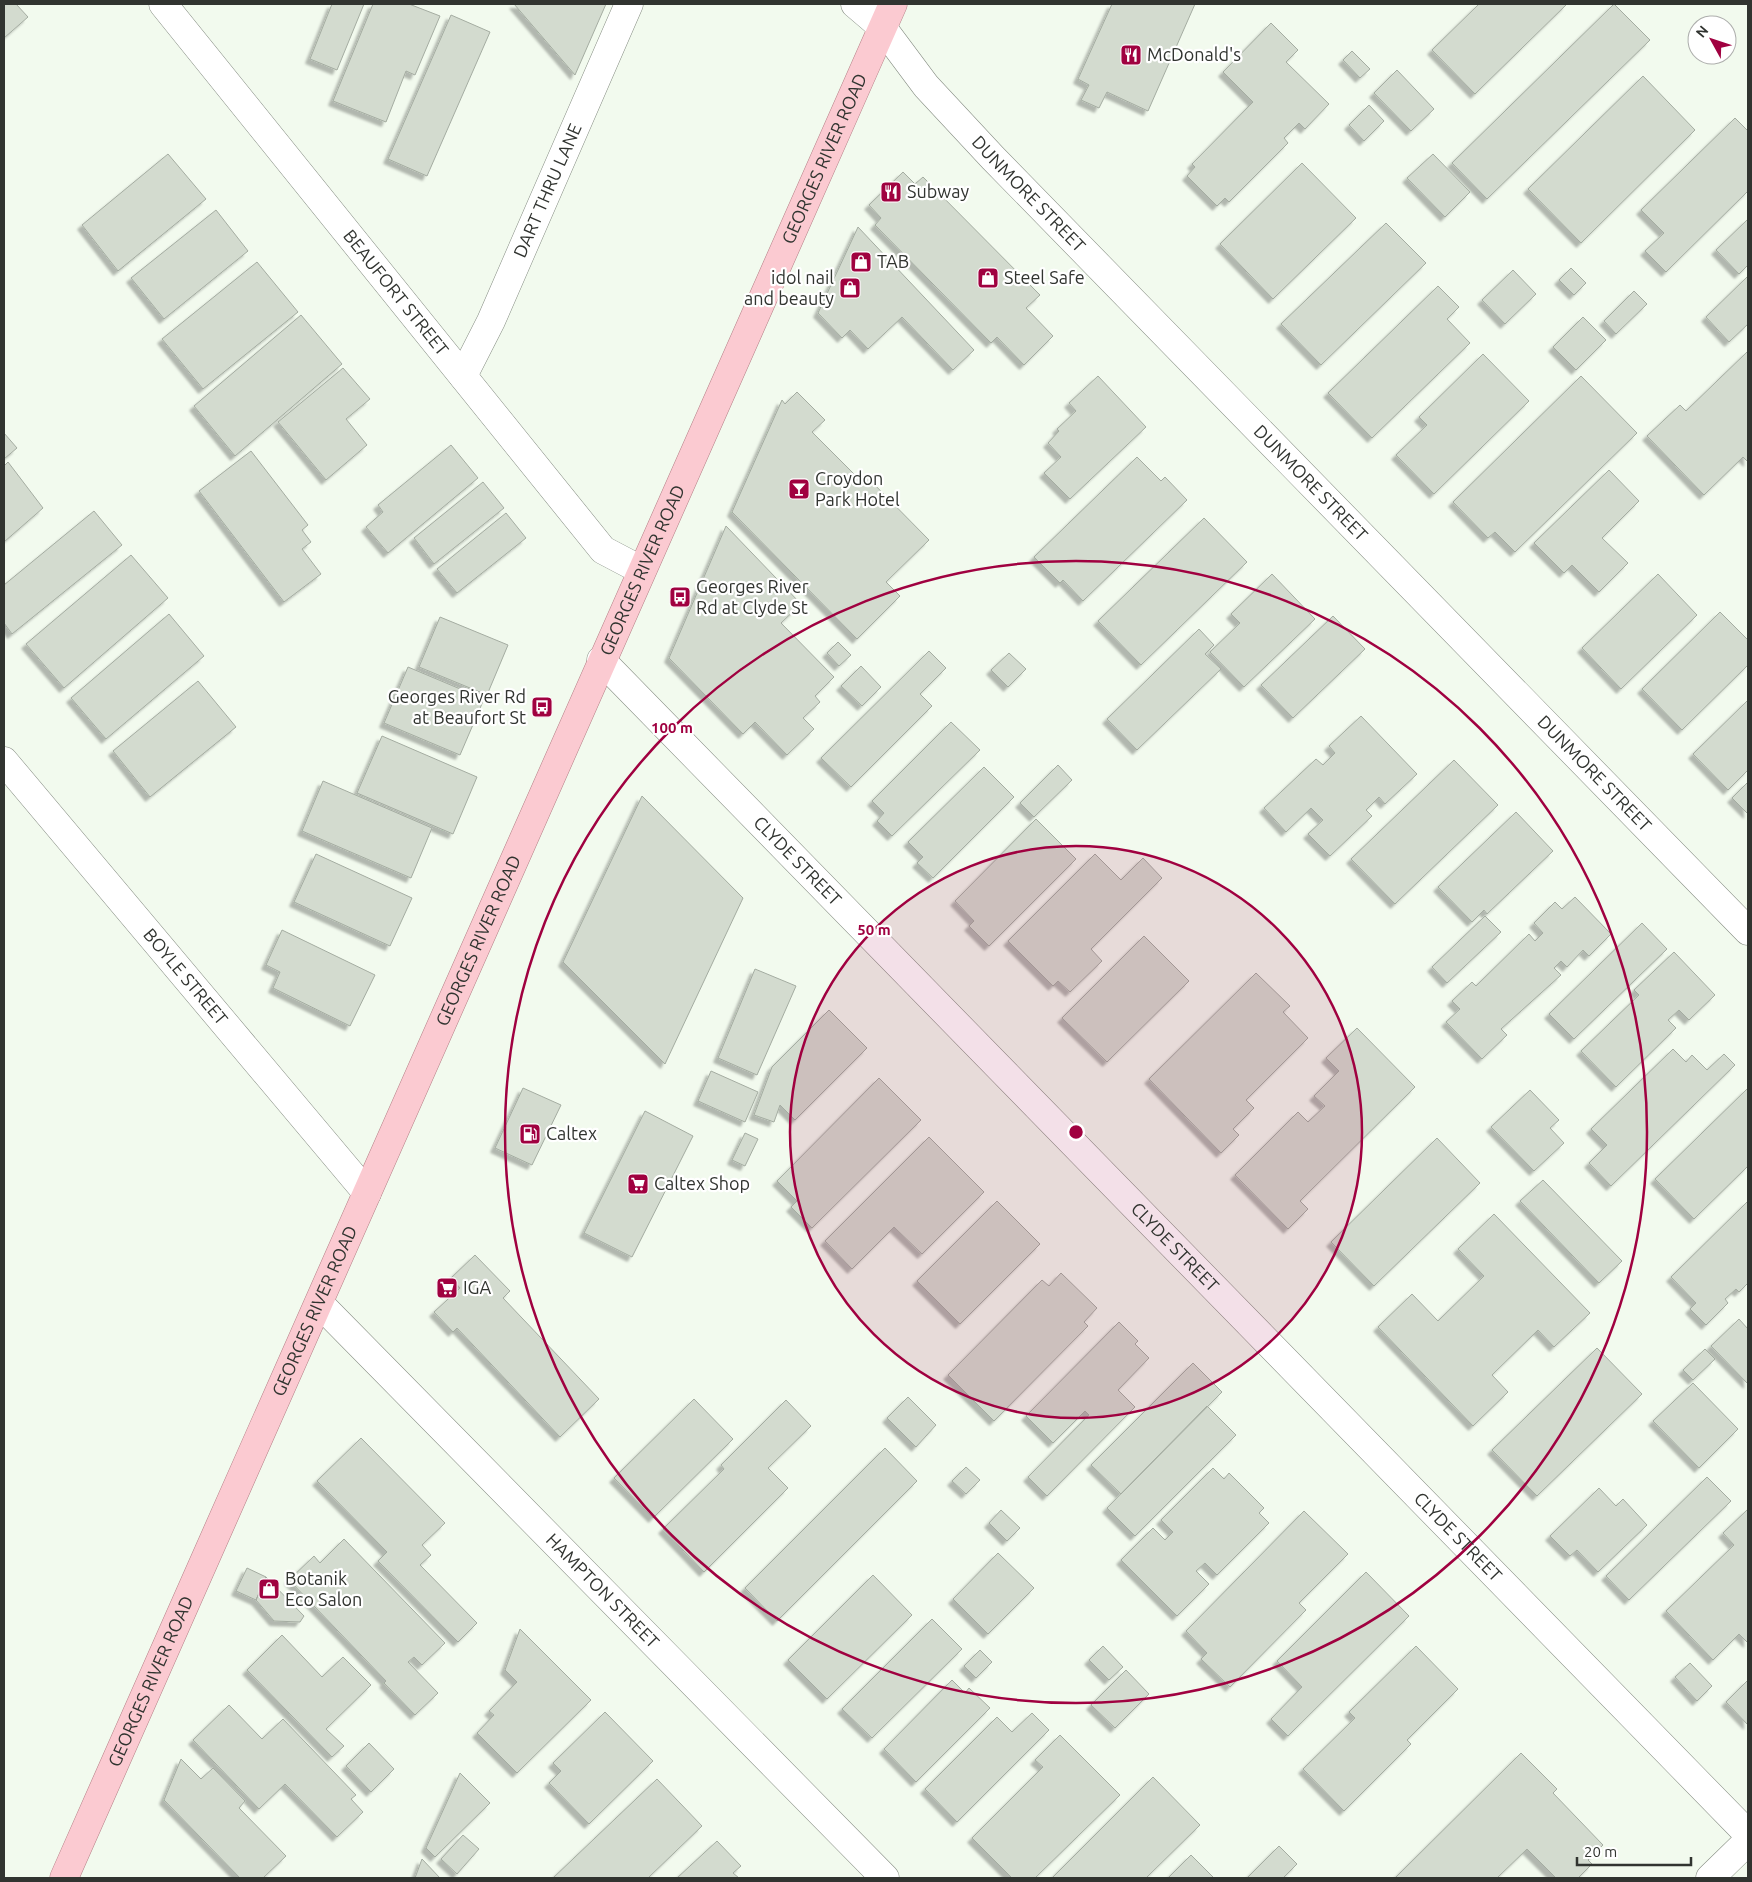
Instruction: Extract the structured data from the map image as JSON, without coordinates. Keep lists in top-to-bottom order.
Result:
{
  "streets": {
    "main road": ["GEORGES RIVER ROAD"],
    "street": [
      "DART THRU LANE",
      "DUNMORE STREET",
      "BEAUFORT STREET",
      "CLYDE STREET",
      "BOYLE STREET",
      "HAMPTON STREET"
    ]
  },
  "crossings": [
    ["GEORGES RIVER ROAD", "DUNMORE STREET"],
    ["GEORGES RIVER ROAD", "BEAUFORT STREET"],
    ["GEORGES RIVER ROAD", "CLYDE STREET"],
    ["GEORGES RIVER ROAD", "BOYLE STREET"],
    ["GEORGES RIVER ROAD", "HAMPTON STREET"],
    ["DART THRU LANE", "BEAUFORT STREET"]
  ],
  "places": {
    "restaurant": ["McDonald's", "Subway"],
    "shop": [
      "TAB",
      "Steel Safe",
      "idol nail and beauty",
      "Botanik Eco Salon"
    ],
    "bar": ["Croydon Park Hotel"],
    "bus stop": ["Georges River Rd at Clyde St", "Georges River Rd at Beaufort St"],
    "fuel station": ["Caltex"],
    "supermarket": ["Caltex Shop", "IGA"]
  },
  "scale_bar": "20 m",
  "north": "top left",
  "rings": ["100 m", "50 m"]
}
